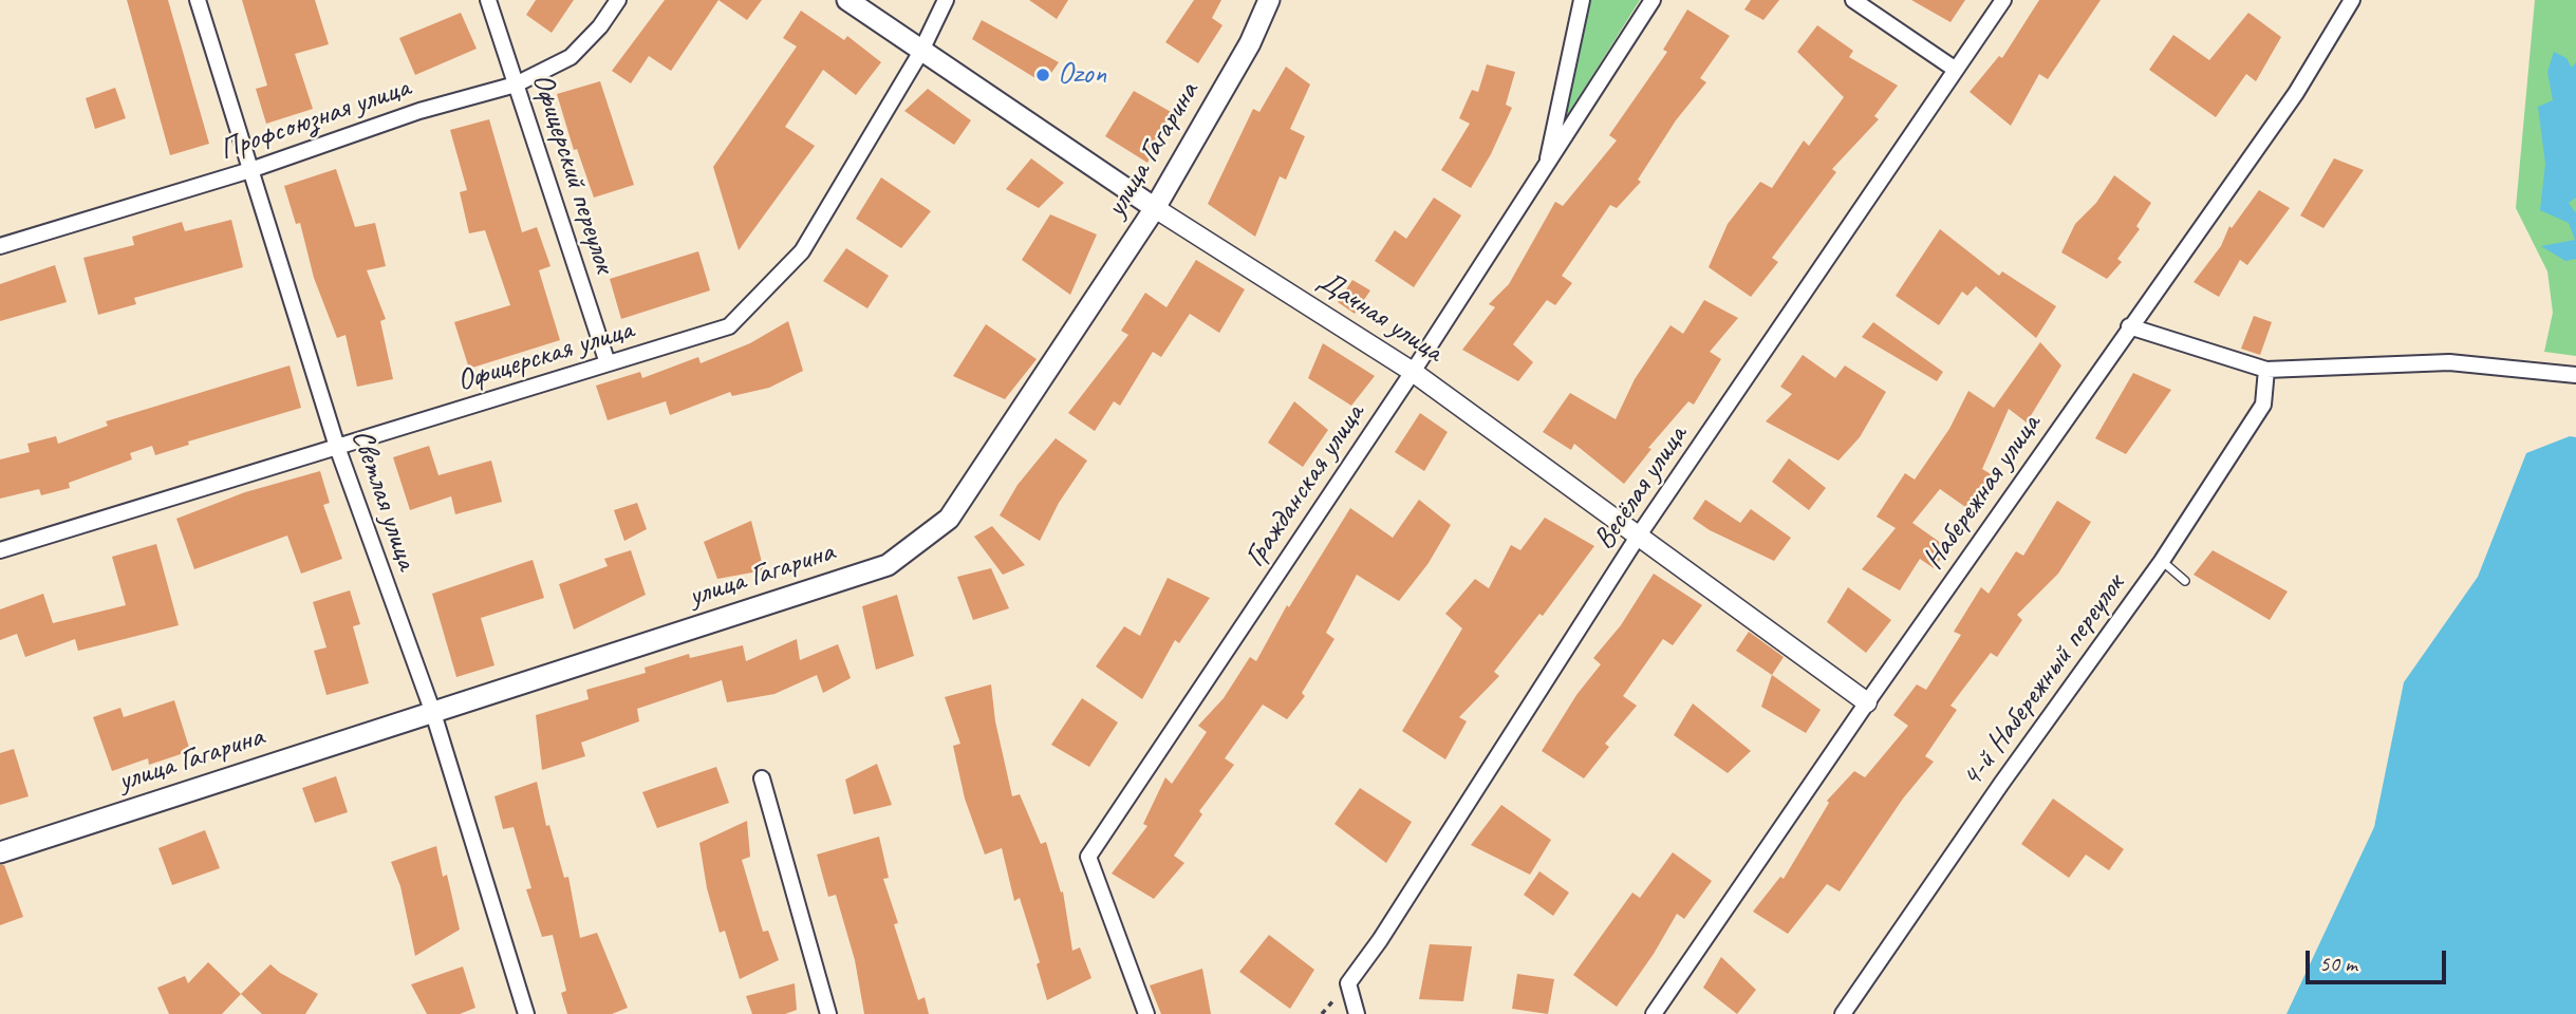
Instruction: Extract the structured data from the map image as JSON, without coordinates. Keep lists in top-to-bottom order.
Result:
{
  "streets": {
    "main road": ["улица Гагарина", "Дачная улица"],
    "street": [
      "Профсоюзная улица",
      "Офицерский переулок",
      "Офицерская улица",
      "Гражданская улица",
      "Весёлая улица",
      "Набережная улица",
      "Светлая улица",
      "4-й Набережный переулок"
    ]
  },
  "crossings": [
    ["Профсоюзная улица", "Офицерский переулок"],
    ["Профсоюзная улица", "Светлая улица"],
    ["улица Гагарина", "Дачная улица"],
    ["улица Гагарина", "Светлая улица"],
    ["Офицерский переулок", "Офицерская улица"],
    ["Дачная улица", "Офицерская улица"],
    ["Дачная улица", "Гражданская улица"],
    ["Дачная улица", "Весёлая улица"],
    ["Дачная улица", "Набережная улица"],
    ["Офицерская улица", "Светлая улица"]
  ],
  "places": ["Ozon"],
  "scale_bar": "50 m"
}
